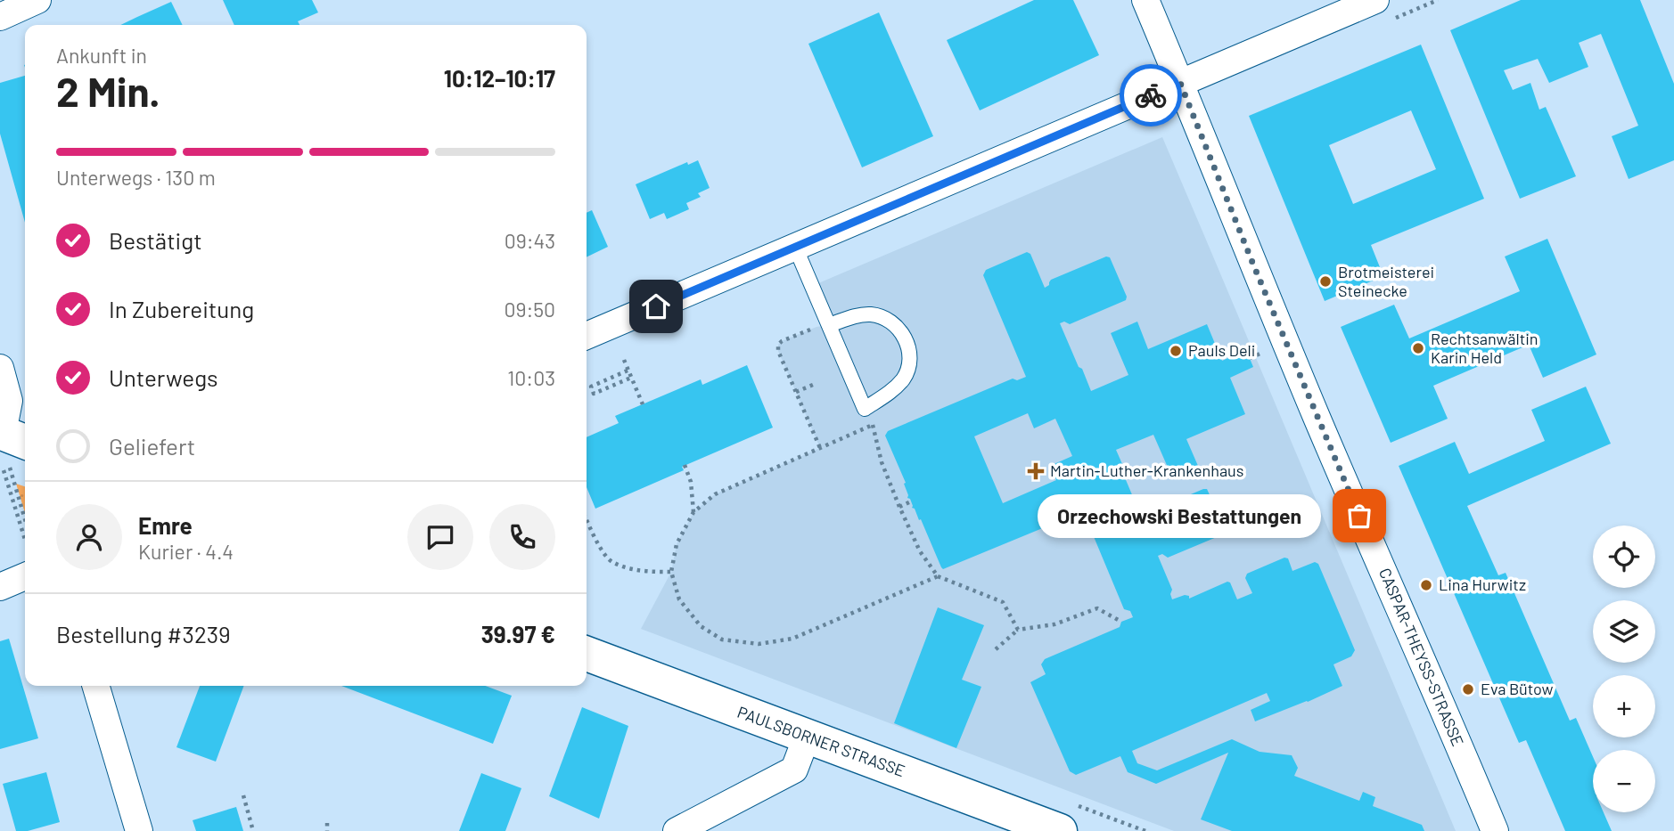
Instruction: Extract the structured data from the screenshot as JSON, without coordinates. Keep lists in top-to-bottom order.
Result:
{
  "streets": {
    "street": ["CASPAR-THEYSS-STRASSE", "PAULSBORNER STRASSE"]
  },
  "places": {
    "other": [
      "Brotmeisterei Steinecke",
      "Rechtsanwältin Karin Held",
      "Pauls Deli",
      "Orzechowski Bestattungen",
      "Lina Hurwitz",
      "Eva Bütow"
    ],
    "health": ["Martin-Luther-Krankenhaus"]
  },
  "page": {
    "heading": ["2 Min.", "Ankunft in", "10:12–10:17"],
    "panel": [
      "Emre",
      "Kurier · 4.4",
      "Bestellung #3239",
      "39.97 €"
    ],
    "bar": "Unterwegs · 130 m",
    "list": [
      ["Bestätigt", "09:43"],
      ["In Zubereitung", "09:50"],
      ["Unterwegs", "10:03"],
      "Geliefert"
    ],
    "bubble": "Orzechowski Bestattungen",
    "map_buttons": ["+", "−"]
  }
}
